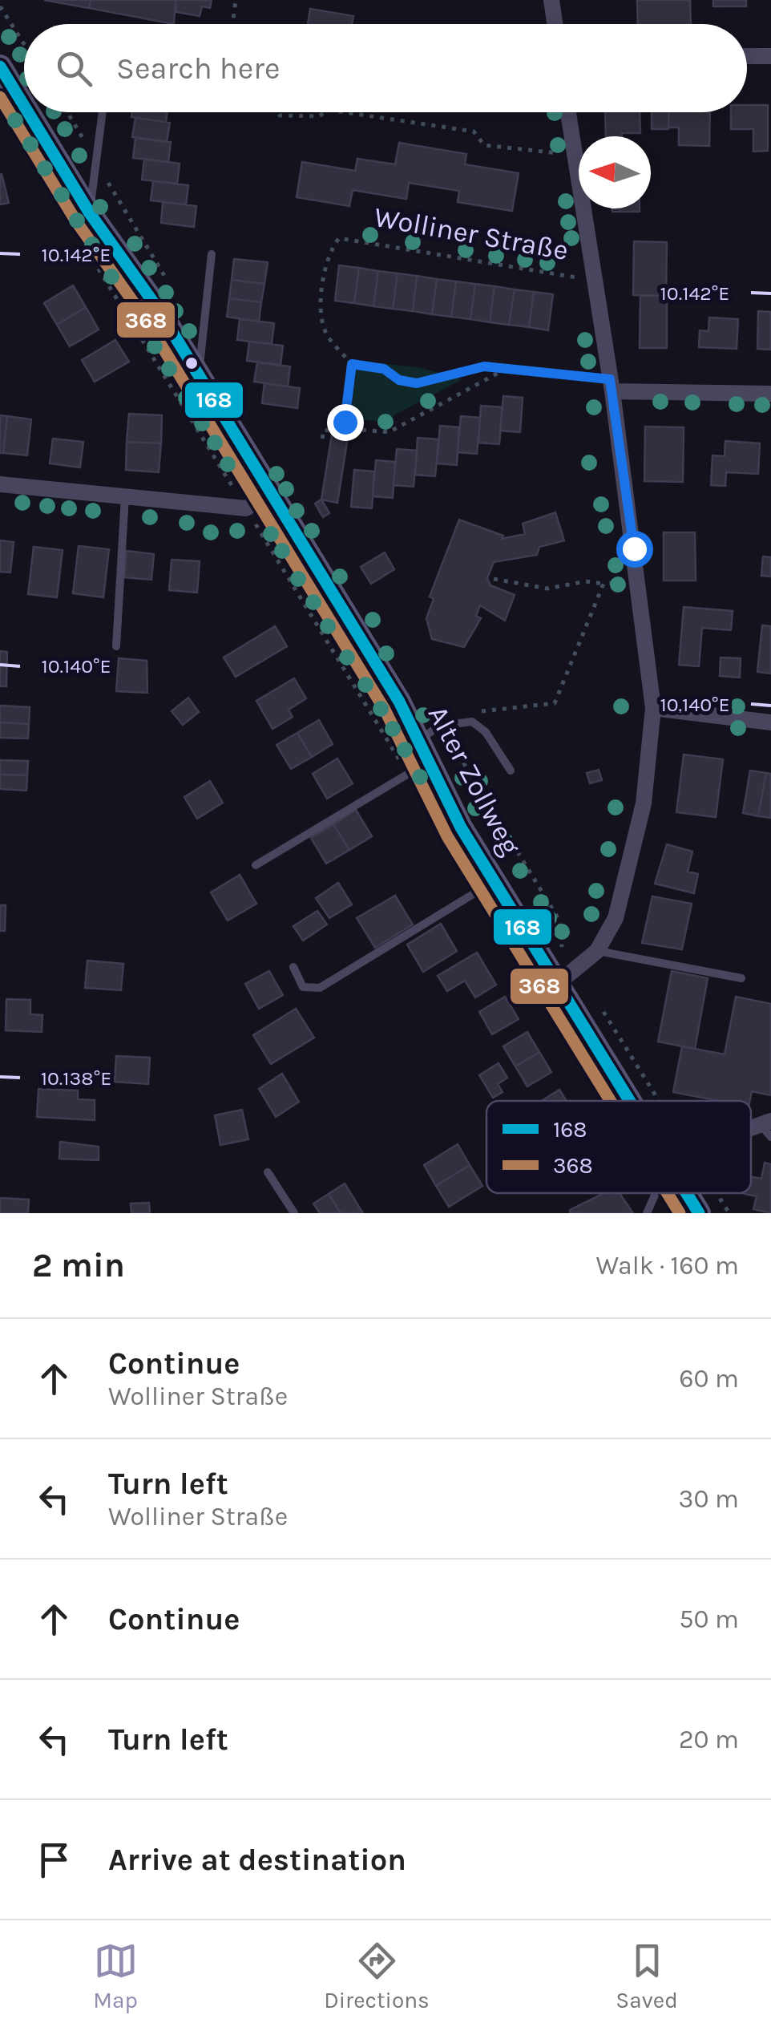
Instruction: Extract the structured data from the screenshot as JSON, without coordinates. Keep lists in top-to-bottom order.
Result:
{
  "streets": {
    "street": ["Wolliner Straße", "Alter Zollweg"]
  },
  "crossings": [
    ["Wolliner Straße", "Alter Zollweg"]
  ],
  "lines": ["transit line 168", "transit line 368"],
  "legend": ["168", "368"],
  "north": "left",
  "page": {
    "search": "Search here",
    "heading": ["2 min", "Walk · 160 m"],
    "list": [
      ["Continue", "Wolliner Straße", "60 m"],
      ["Turn left", "Wolliner Straße", "30 m"],
      ["Continue", "50 m"],
      ["Turn left", "20 m"],
      "Arrive at destination"
    ],
    "nav": ["Map", "Directions", "Saved"]
  },
  "coordinates": ["10.142°E", "10.140°E", "10.138°E"]
}
